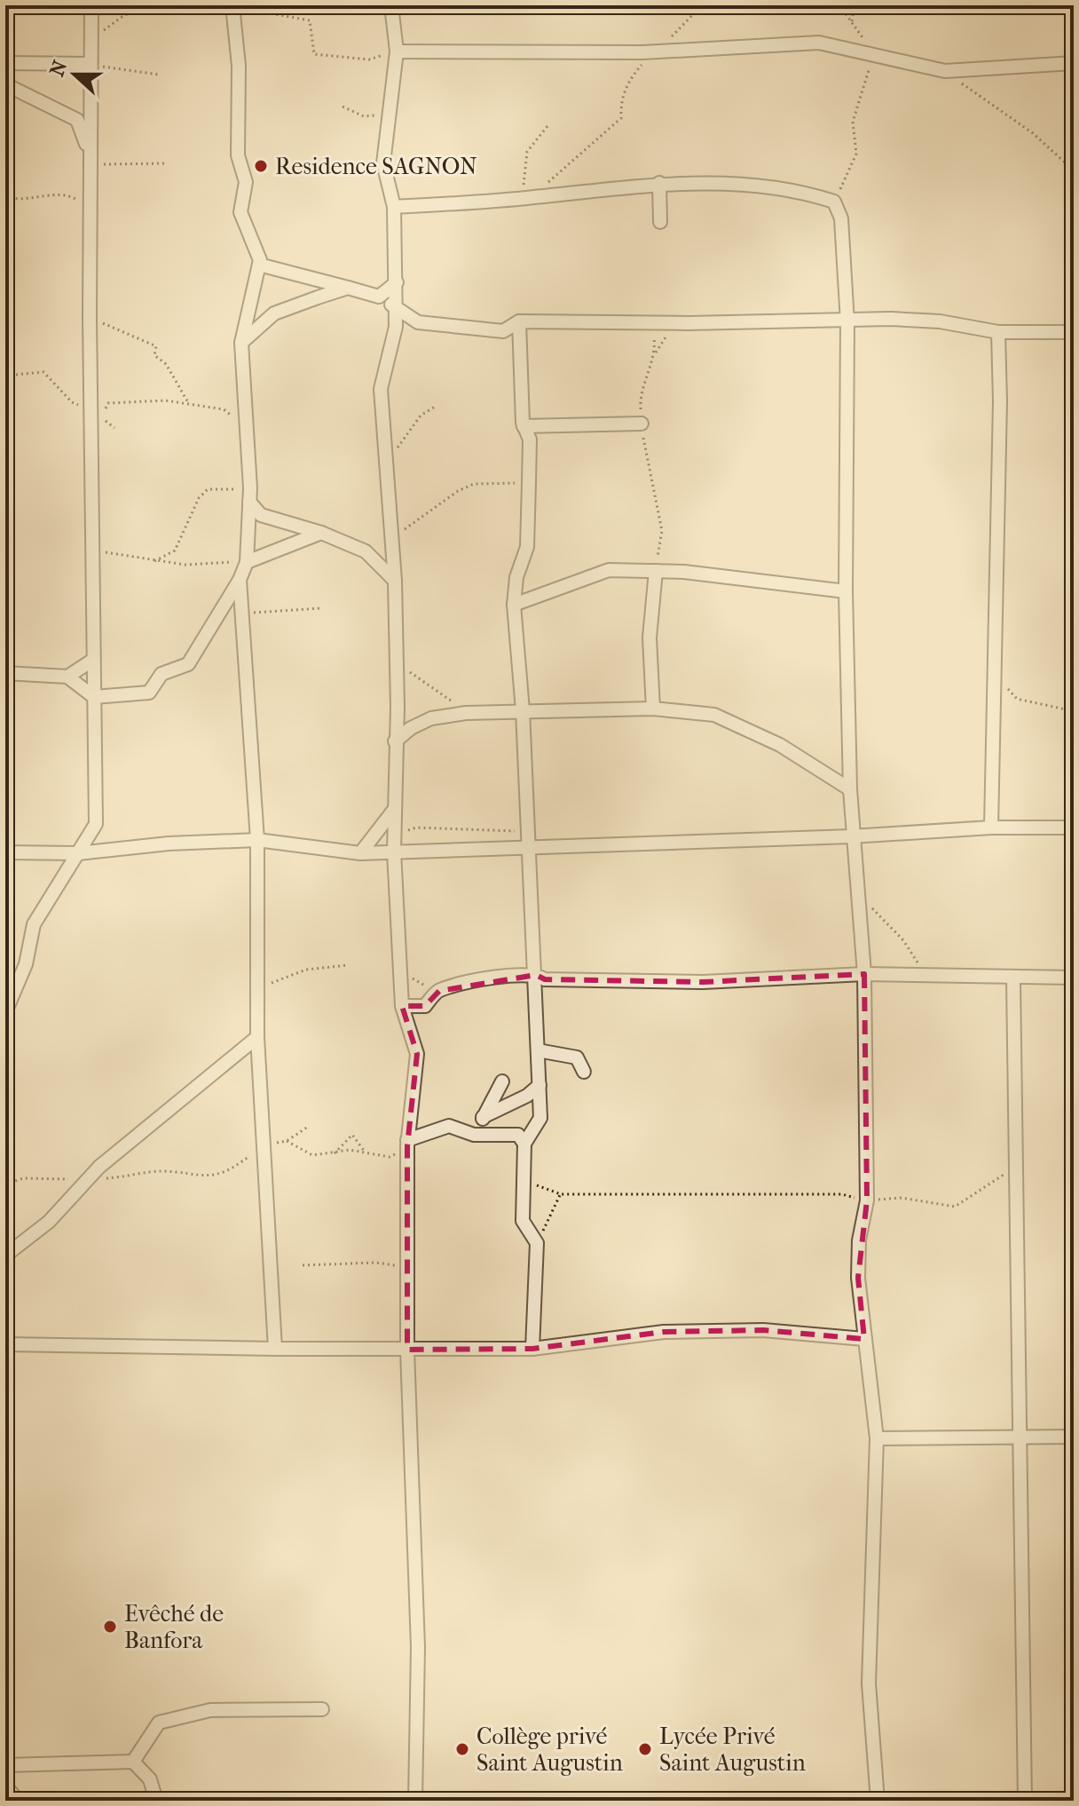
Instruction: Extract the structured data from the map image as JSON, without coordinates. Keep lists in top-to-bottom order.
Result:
{
  "places": [
    "Residence SAGNON",
    "Evêché de Banfora",
    "Collège privé Saint Augustin",
    "Lycée Privé Saint Augustin"
  ],
  "north": "left"
}
